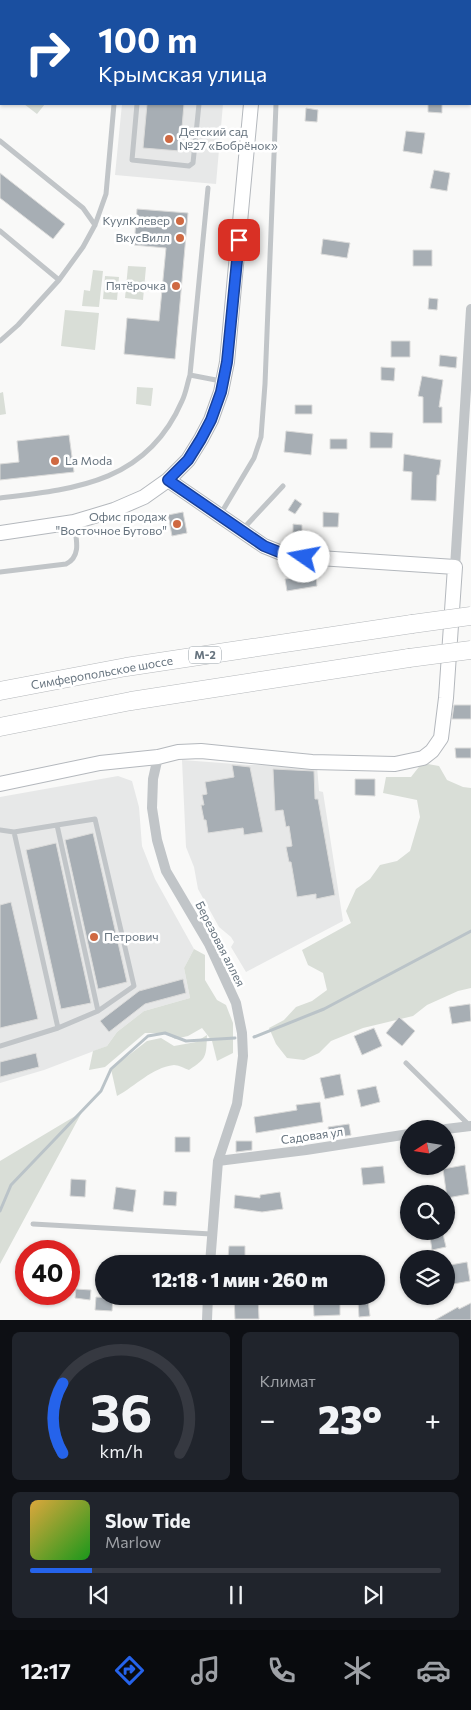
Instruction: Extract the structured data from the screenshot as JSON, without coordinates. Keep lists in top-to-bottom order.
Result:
{
  "streets": {
    "highway": ["М-2", "Симферопольское шоссе"],
    "street": ["Березовая аллея", "Садовая ул"]
  },
  "crossings": [
    ["Березовая аллея", "Садовая ул"]
  ],
  "places": [
    "Детский сад №27 «Бобрёнок»",
    "КуулКлевер",
    "ВкусВилл",
    "Пятёрочка",
    "La Moda",
    "Офис продаж \"Восточное Бутово\"",
    "Петрович"
  ],
  "north": "left",
  "page": {
    "turn": ["100 m", "Крымская улица"],
    "limit": "40",
    "trip": "12:18 · 1 мин · 260 m",
    "tile": "Климат",
    "heat": ["−", "23°", "+"],
    "song": ["Slow Tide", "Marlow"],
    "tabs": "12:17",
    "gauge": ["36", "km/h"]
  }
}
